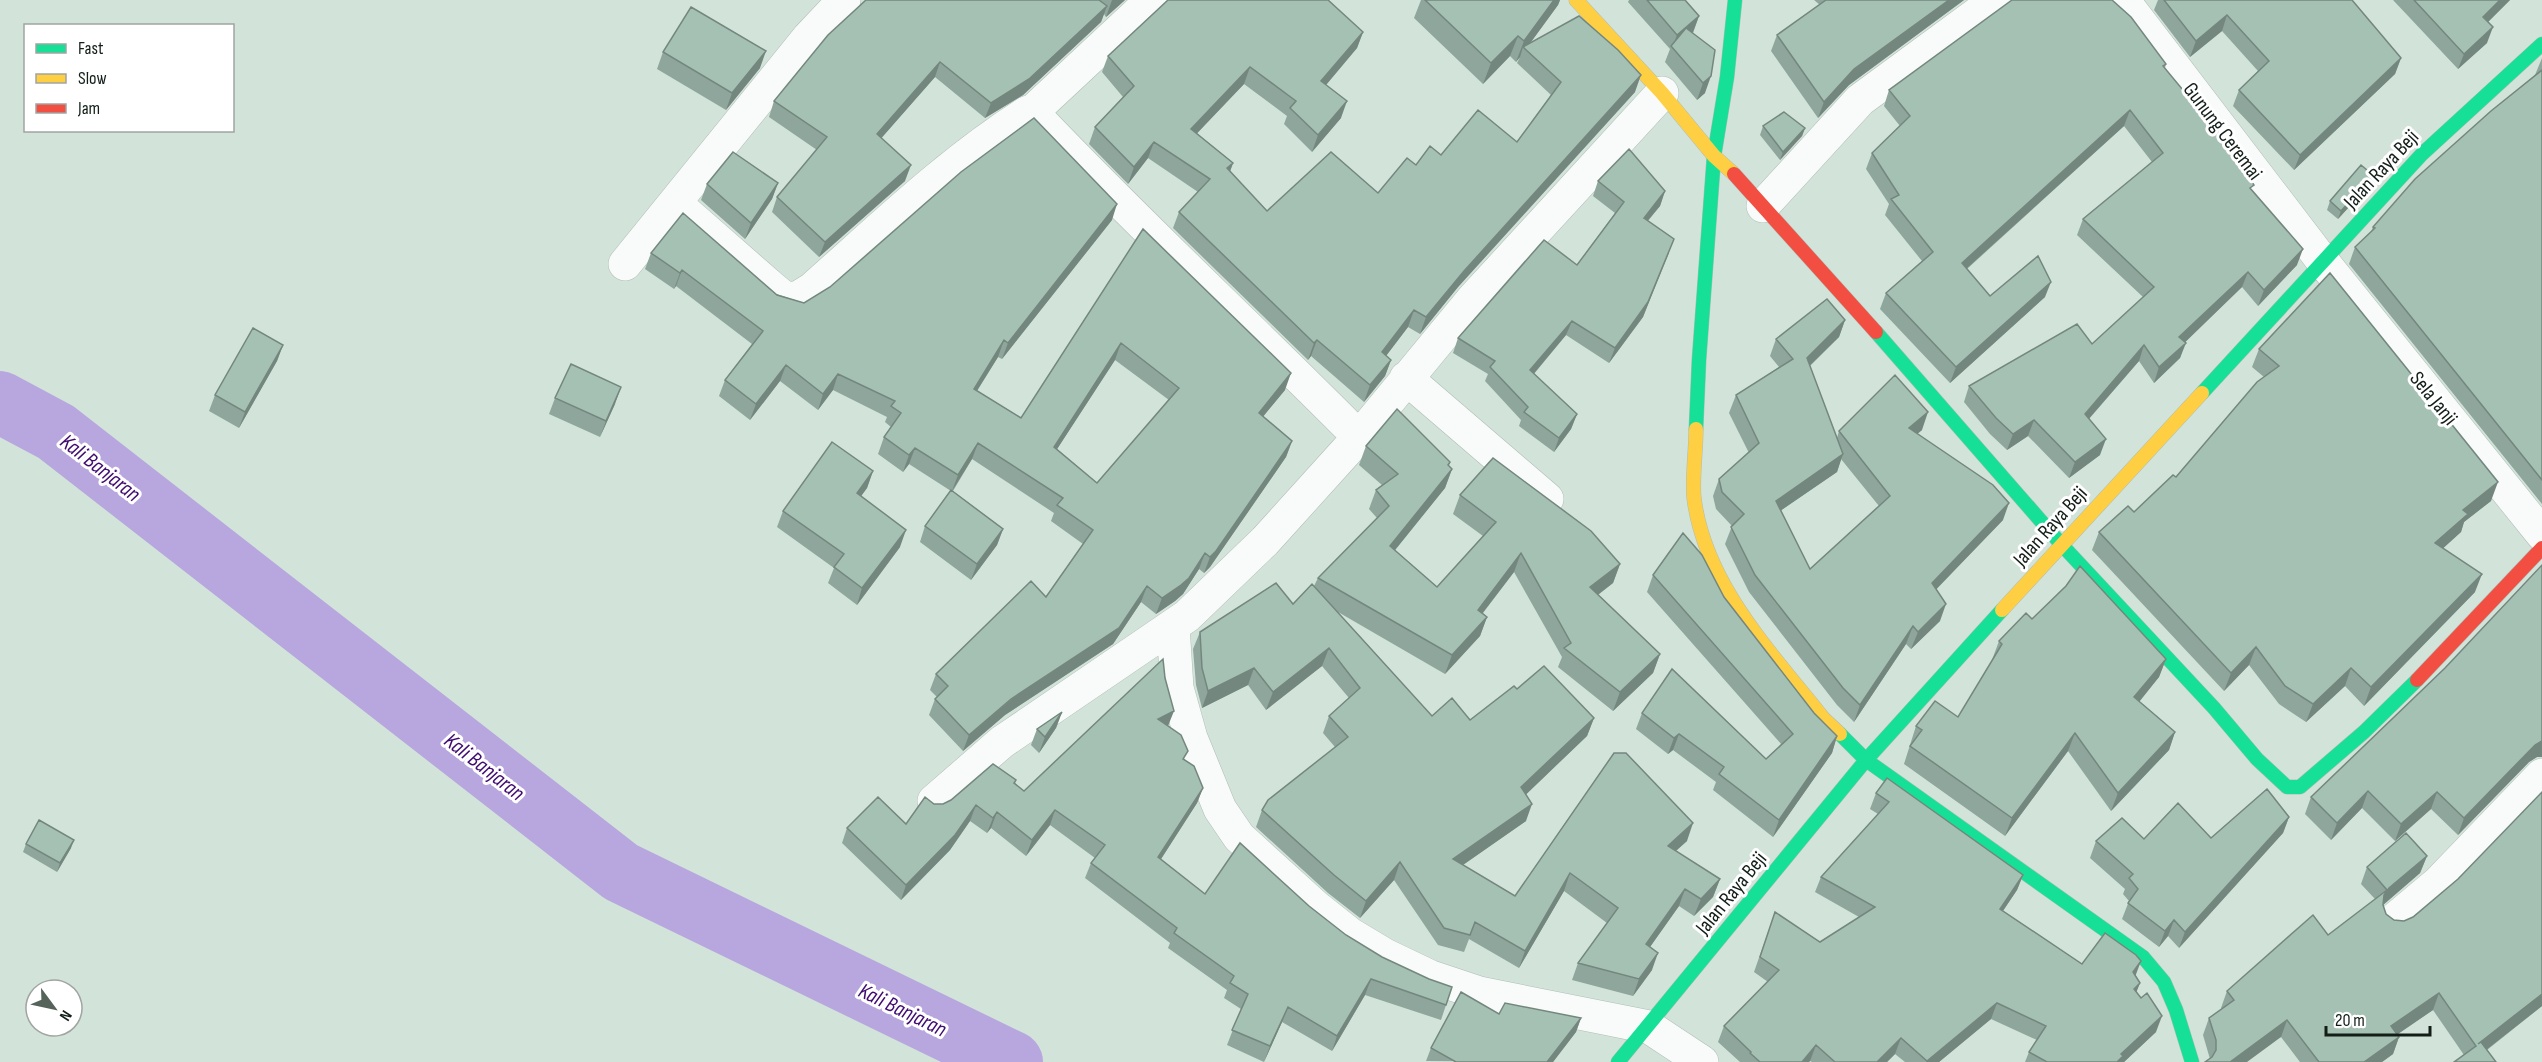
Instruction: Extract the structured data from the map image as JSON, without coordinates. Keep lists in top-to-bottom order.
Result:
{
  "streets": {
    "street": ["Gunung Ceremai", "Jalan Raya Beji", "Sela Janji"]
  },
  "crossings": [
    ["Gunung Ceremai", "Jalan Raya Beji"],
    ["Gunung Ceremai", "Sela Janji"],
    ["Jalan Raya Beji", "Sela Janji"]
  ],
  "water": ["Kali Banjaran"],
  "legend": ["Fast", "Slow", "Jam"],
  "scale_bar": "20 m",
  "north": "bottom right"
}
